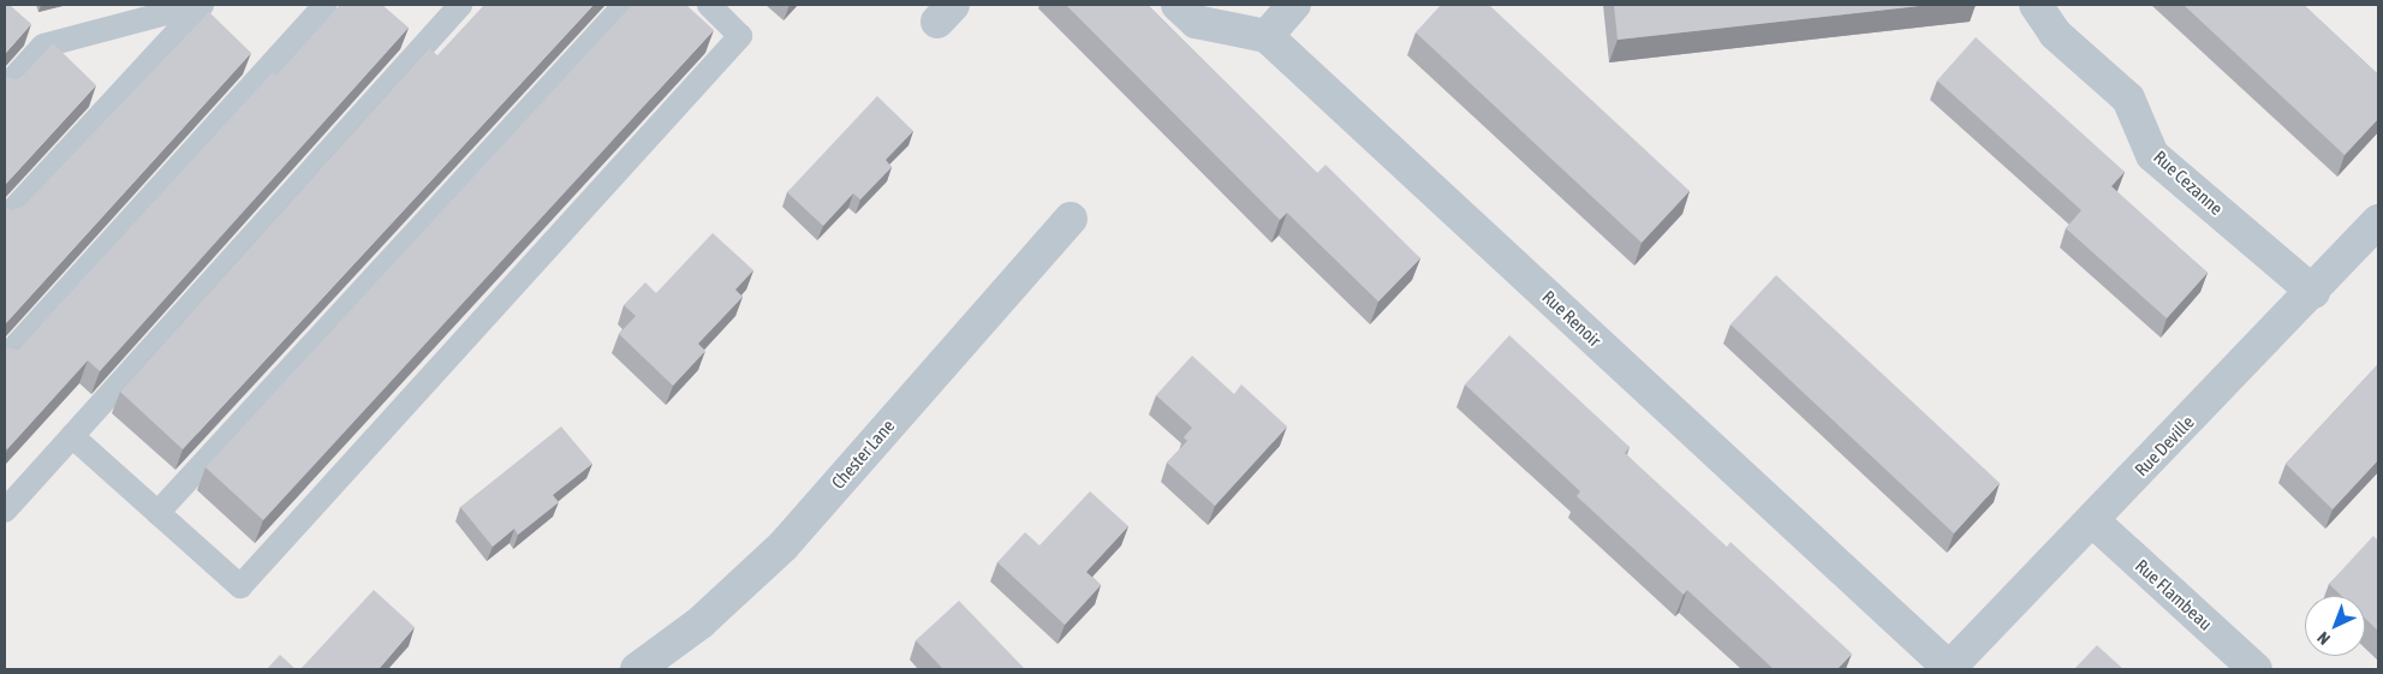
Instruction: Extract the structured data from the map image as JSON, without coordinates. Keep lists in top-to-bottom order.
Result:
{
  "streets": {
    "street": [
      "Rue Cezanne",
      "Rue Renoir",
      "Rue Deville",
      "Chester Lane",
      "Rue Flambeau"
    ]
  },
  "crossings": [
    ["Rue Cezanne", "Rue Deville"],
    ["Rue Renoir", "Rue Deville"],
    ["Rue Deville", "Rue Flambeau"]
  ],
  "north": "bottom left"
}
